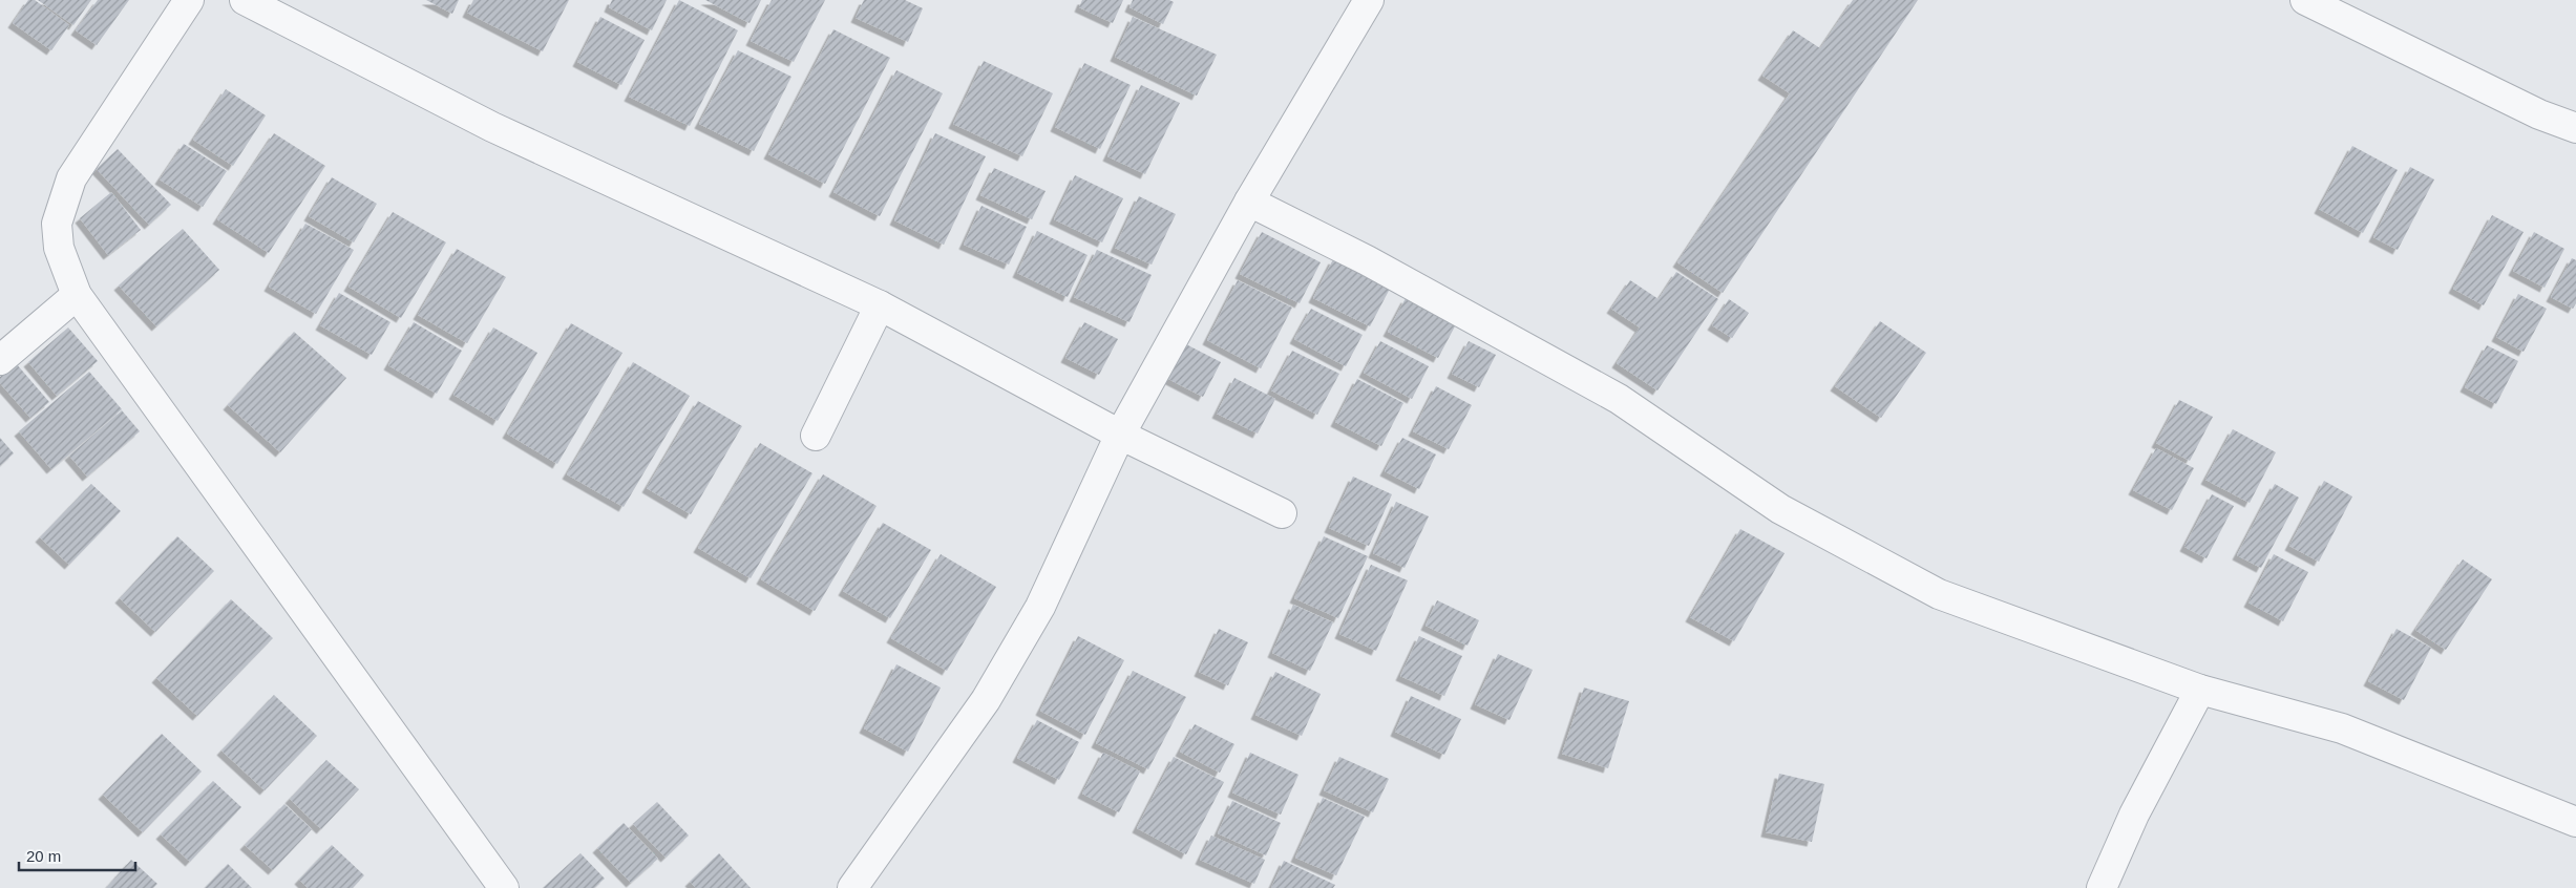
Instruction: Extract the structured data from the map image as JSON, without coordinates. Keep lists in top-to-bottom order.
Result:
{
  "scale_bar": "20 m"
}
